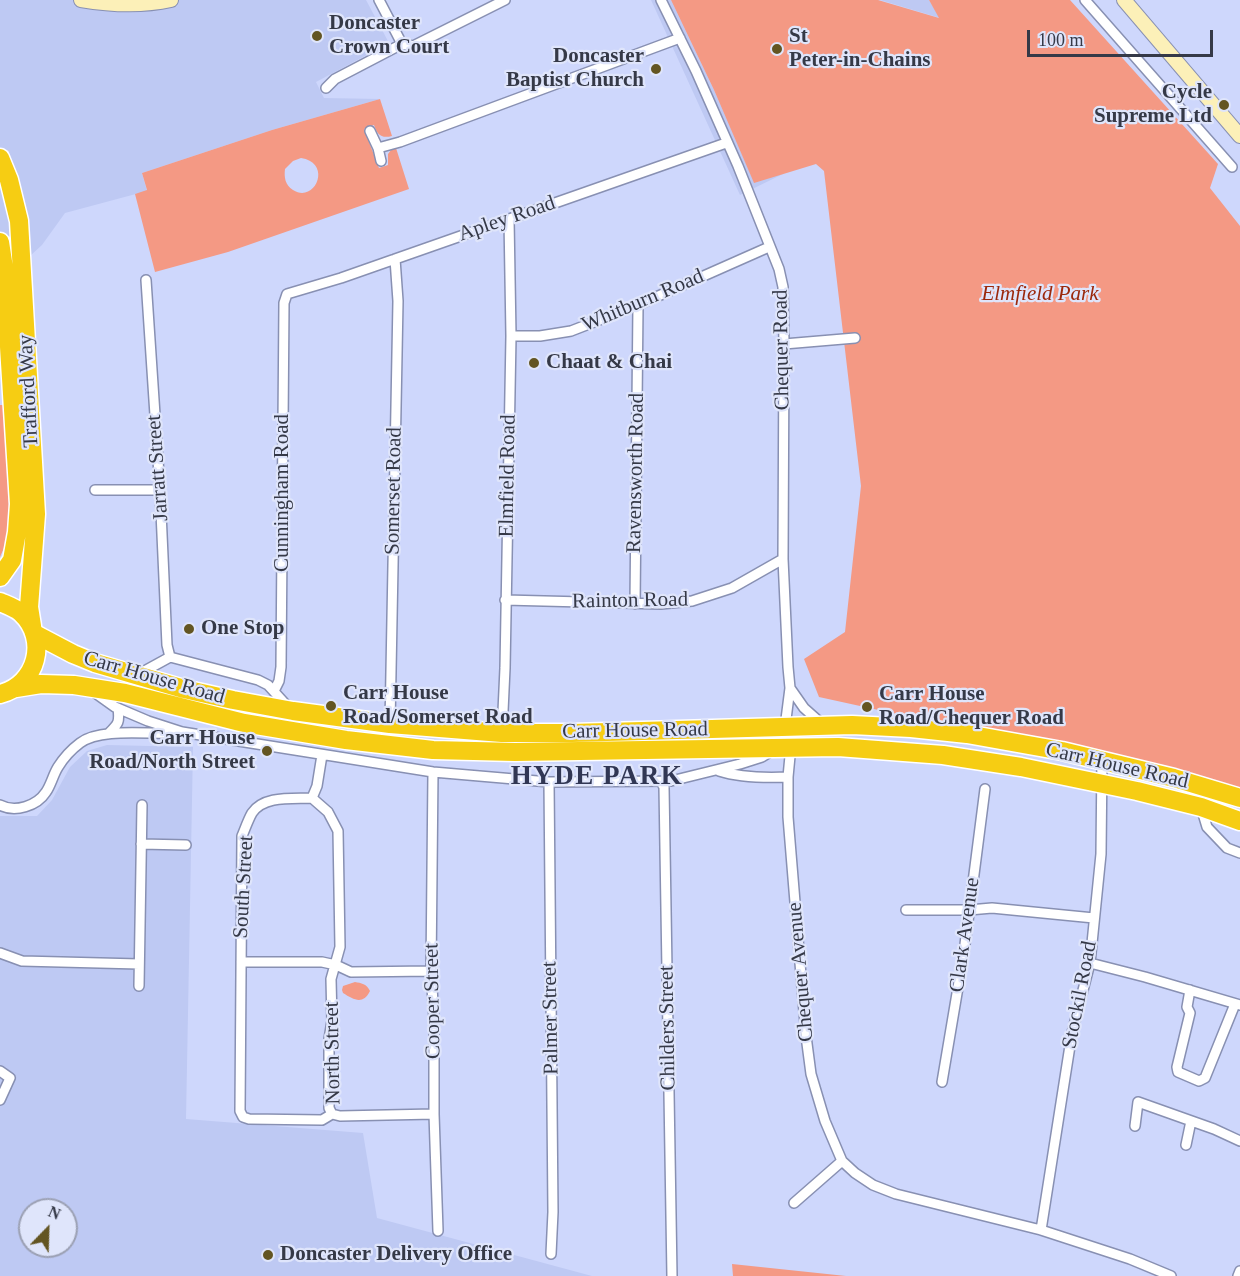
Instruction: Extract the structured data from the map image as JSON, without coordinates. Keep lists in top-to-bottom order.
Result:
{
  "streets": {
    "highway": ["Trafford Way", "Carr House Road"],
    "street": [
      "Apley Road",
      "Whitburn Road",
      "Chequer Road",
      "Jarratt Street",
      "Ravensworth Road",
      "Elmfield Road",
      "Somerset Road",
      "Cunningham Road",
      "Rainton Road",
      "South Street",
      "Clark Avenue",
      "Chequer Avenue",
      "Stockil Road",
      "Cooper Street",
      "Palmer Street",
      "Childers Street",
      "North Street"
    ]
  },
  "crossings": [
    ["Apley Road", "Chequer Road"],
    ["Apley Road", "Elmfield Road"],
    ["Apley Road", "Somerset Road"],
    ["Apley Road", "Cunningham Road"],
    ["Whitburn Road", "Chequer Road"],
    ["Whitburn Road", "Ravensworth Road"],
    ["Whitburn Road", "Elmfield Road"],
    ["Chequer Road", "Rainton Road"],
    ["Chequer Road", "Carr House Road"],
    ["Trafford Way", "Carr House Road"],
    ["Ravensworth Road", "Rainton Road"],
    ["Elmfield Road", "Rainton Road"],
    ["Elmfield Road", "Carr House Road"],
    ["Somerset Road", "Carr House Road"],
    ["Carr House Road", "Chequer Avenue"],
    ["Carr House Road", "Stockil Road"],
    ["South Street", "North Street"],
    ["Chequer Avenue", "Stockil Road"],
    ["Cooper Street", "North Street"]
  ],
  "districts": ["HYDE PARK"],
  "parks": ["Elmfield Park"],
  "places": [
    "Doncaster Crown Court",
    "St Peter-in-Chains",
    "Doncaster Baptist Church",
    "Cycle Supreme Ltd",
    "Chaat & Chai",
    "One Stop",
    "Carr House Road/Somerset Road",
    "Carr House Road/Chequer Road",
    "Carr House Road/North Street",
    "Doncaster Delivery Office"
  ],
  "scale_bar": "100 m",
  "north": "top right"
}
